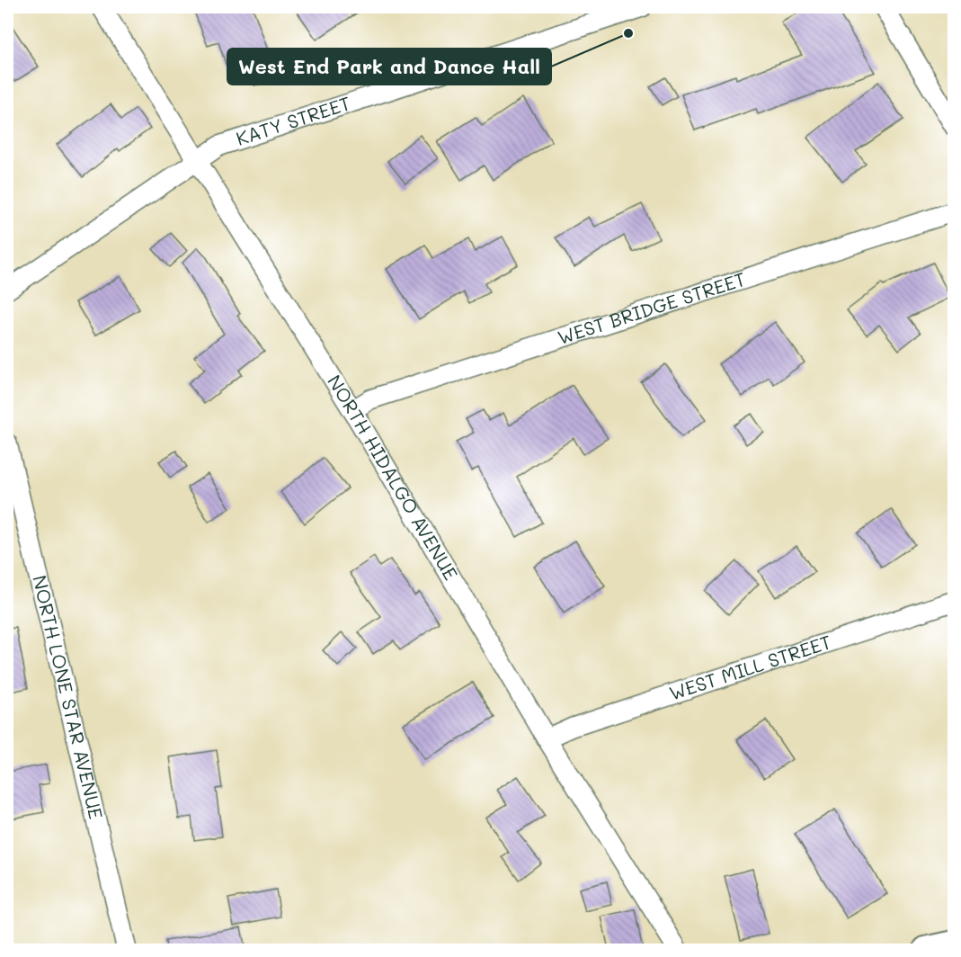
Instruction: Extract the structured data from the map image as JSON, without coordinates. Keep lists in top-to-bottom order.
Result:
{
  "streets": {
    "street": [
      "KATY STREET",
      "WEST BRIDGE STREET",
      "NORTH HIDALGO AVENUE",
      "WEST MILL STREET",
      "NORTH LONE STAR AVENUE"
    ]
  },
  "crossings": [
    ["KATY STREET", "NORTH HIDALGO AVENUE"],
    ["WEST BRIDGE STREET", "NORTH HIDALGO AVENUE"],
    ["NORTH HIDALGO AVENUE", "WEST MILL STREET"]
  ],
  "places": ["West End Park and Dance Hall"]
}
